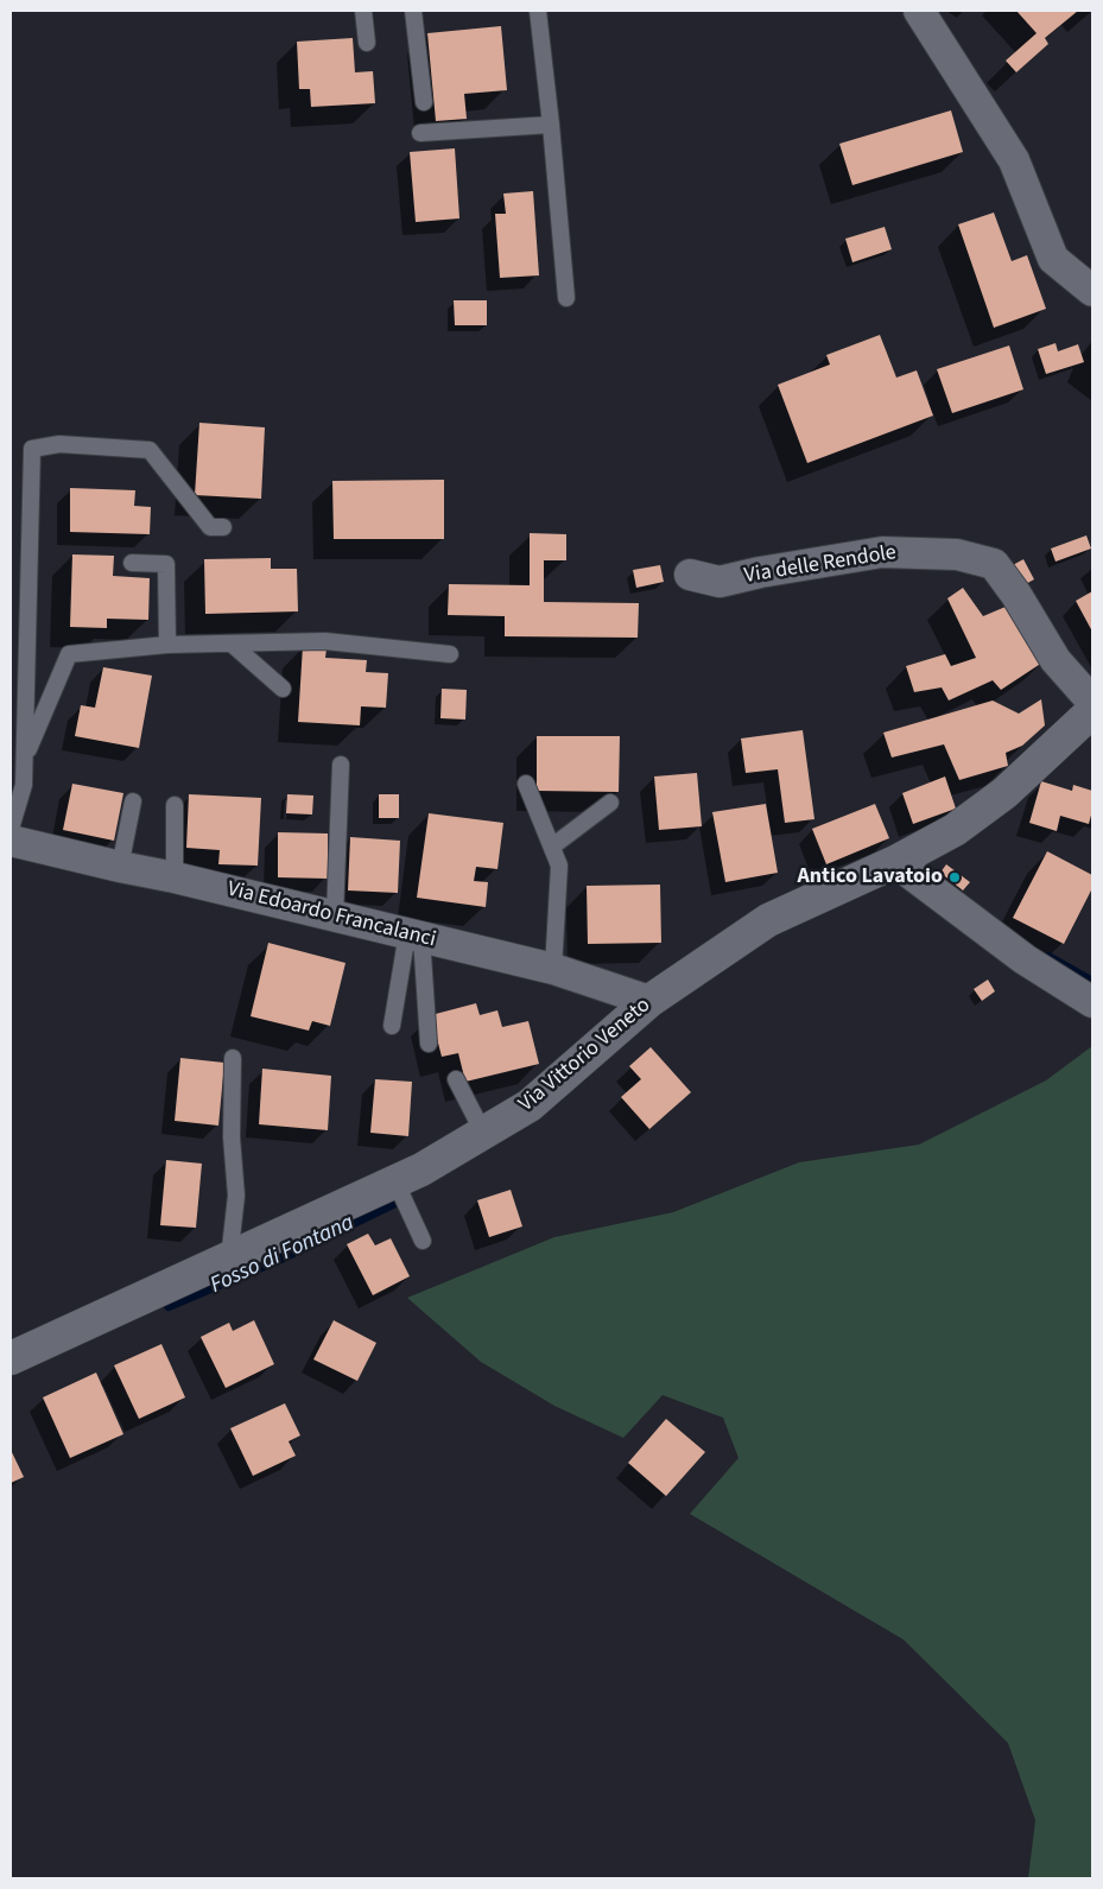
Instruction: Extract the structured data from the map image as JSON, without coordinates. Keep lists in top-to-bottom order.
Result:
{
  "streets": {
    "street": ["Via delle Rendole", "Via Edoardo Francalanci", "Via Vittorio Veneto"]
  },
  "crossings": [
    ["Via Edoardo Francalanci", "Via Vittorio Veneto"]
  ],
  "water": ["Fosso di Fontana"],
  "places": ["Antico Lavatoio"]
}
